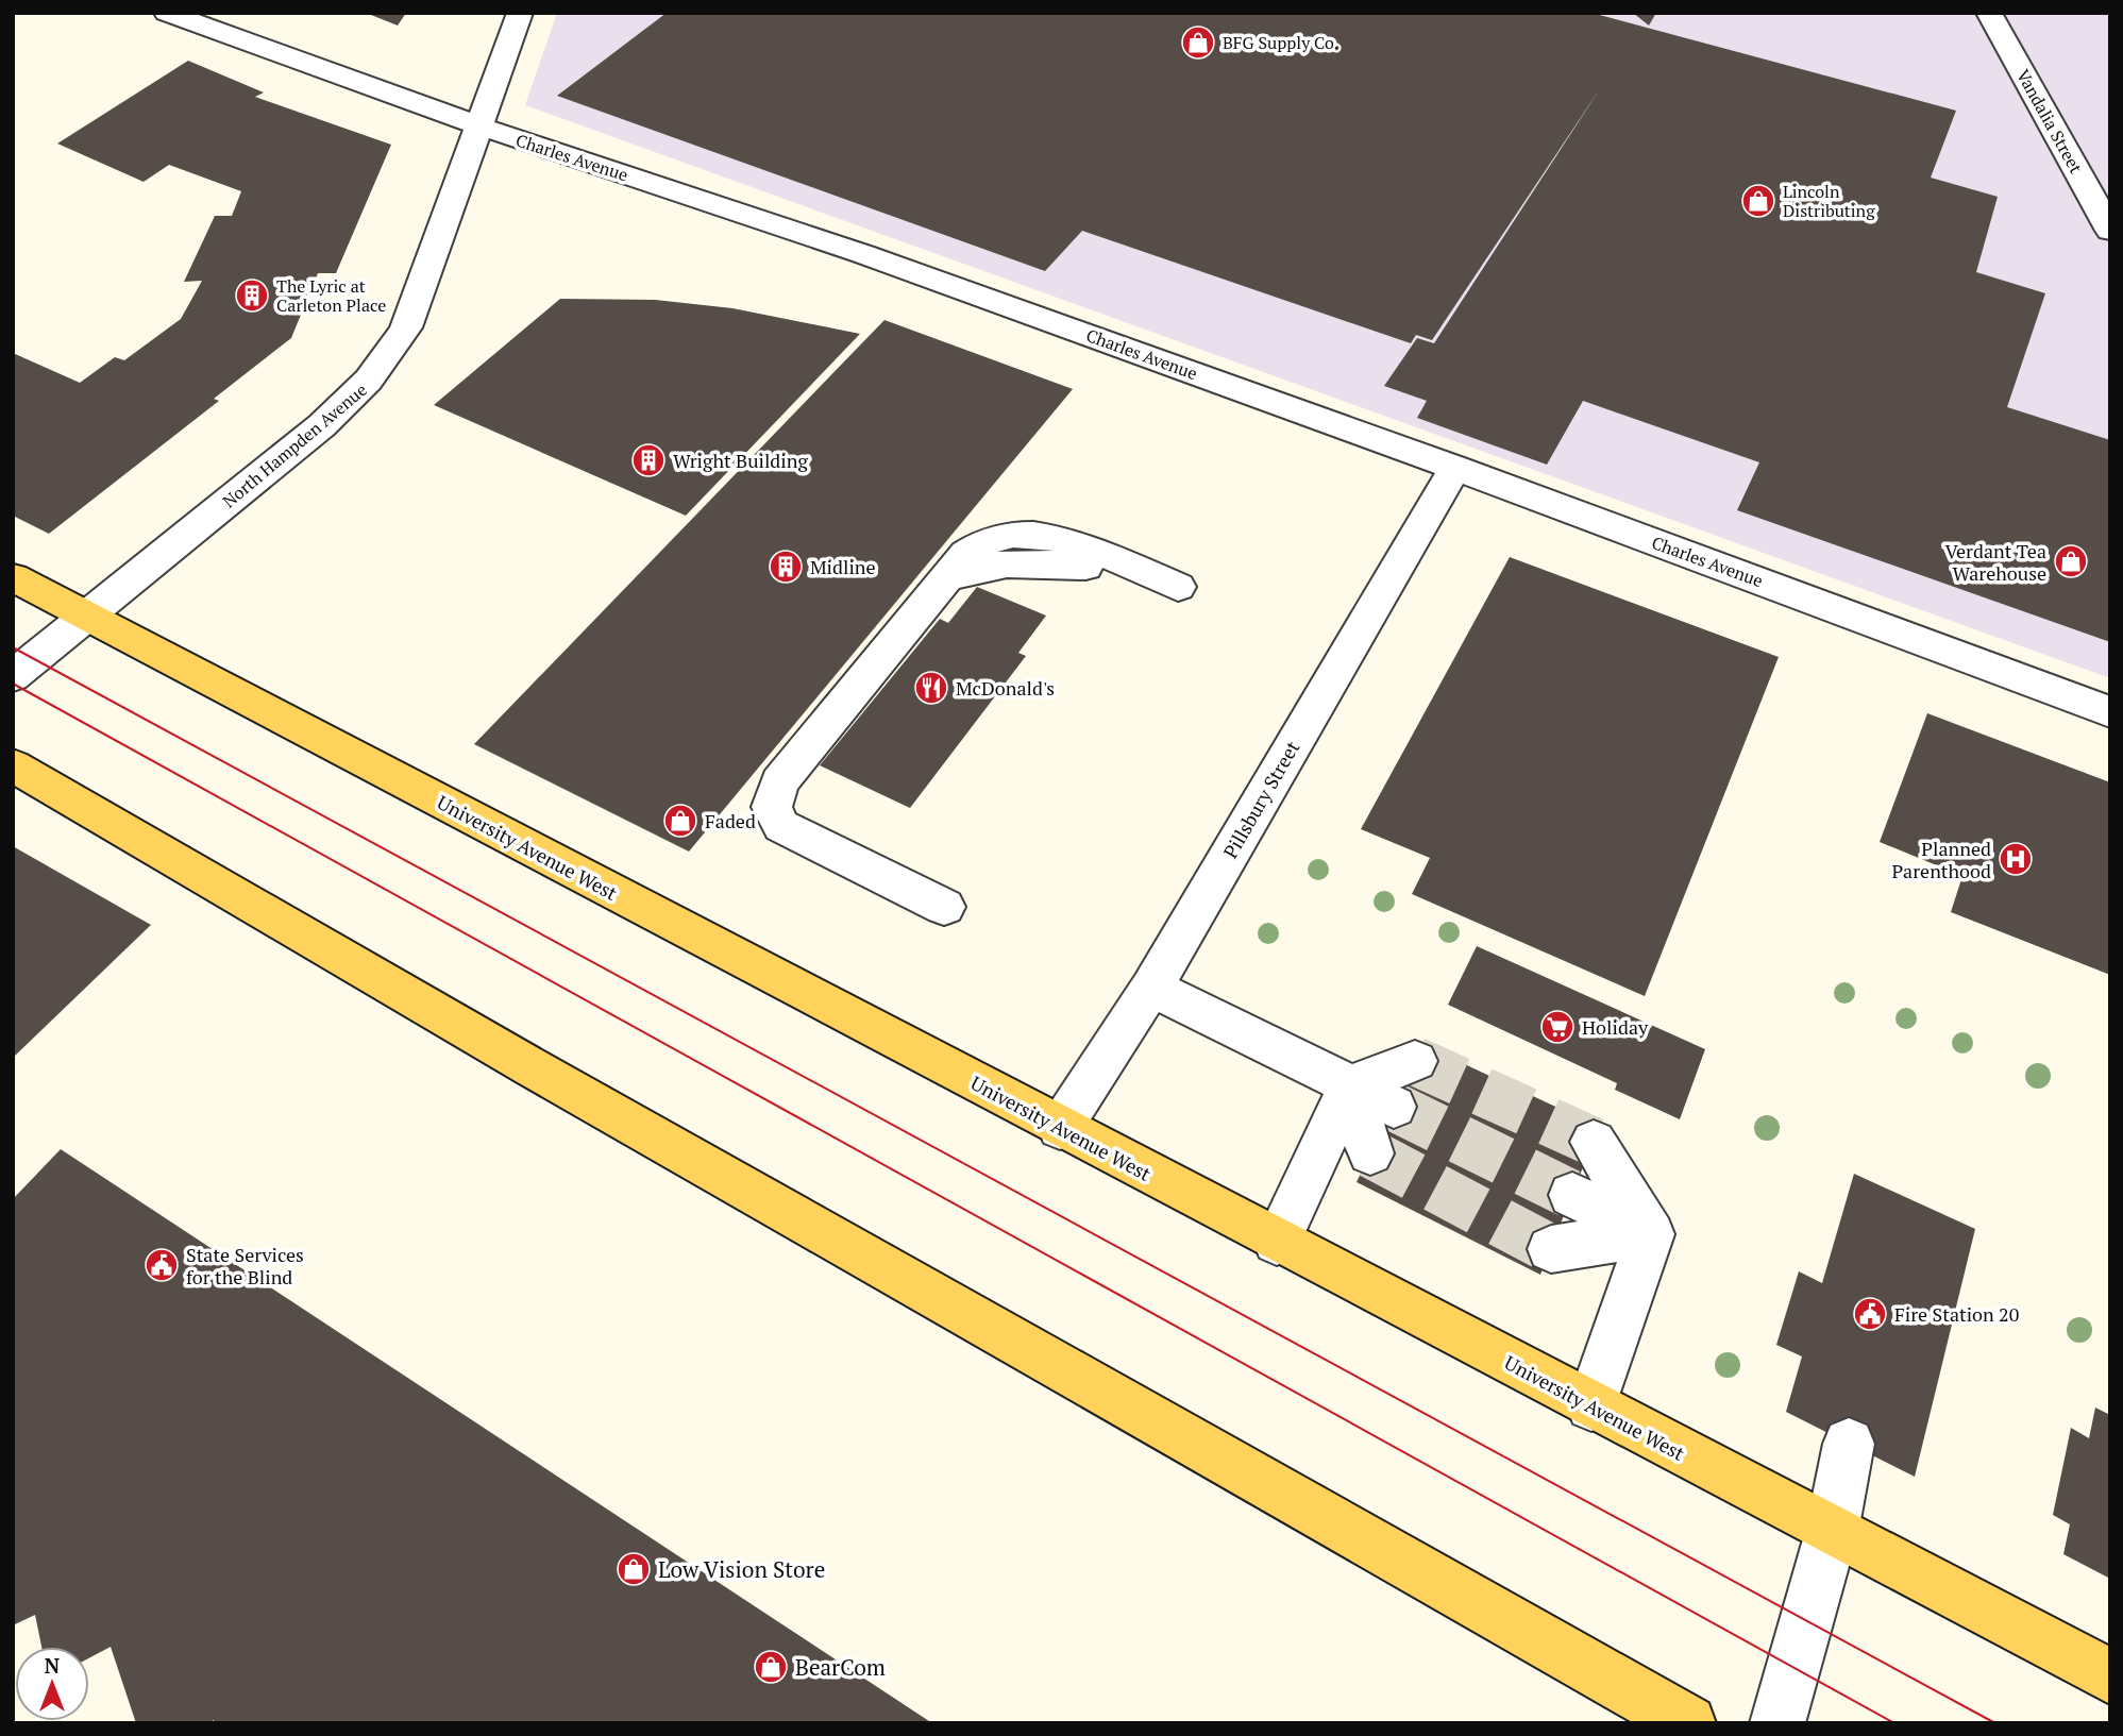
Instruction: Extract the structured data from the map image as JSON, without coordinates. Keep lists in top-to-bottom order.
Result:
{
  "streets": {
    "main road": ["University Avenue West"],
    "street": [
      "Vandalia Street",
      "Charles Avenue",
      "North Hampden Avenue",
      "Pillsbury Street"
    ]
  },
  "crossings": [
    ["Charles Avenue", "North Hampden Avenue"],
    ["Charles Avenue", "Pillsbury Street"],
    ["North Hampden Avenue", "University Avenue West"],
    ["Pillsbury Street", "University Avenue West"]
  ],
  "places": {
    "shop": [
      "BFG Supply Co.",
      "Lincoln Distributing",
      "Verdant Tea Warehouse",
      "Faded",
      "Low Vision Store",
      "BearCom"
    ],
    "building": ["The Lyric at Carleton Place", "Wright Building", "Midline"],
    "restaurant": ["McDonald's"],
    "hospital": ["Planned Parenthood"],
    "supermarket": ["Holiday"],
    "public building": ["State Services for the Blind", "Fire Station 20"]
  },
  "north": "top"
}
